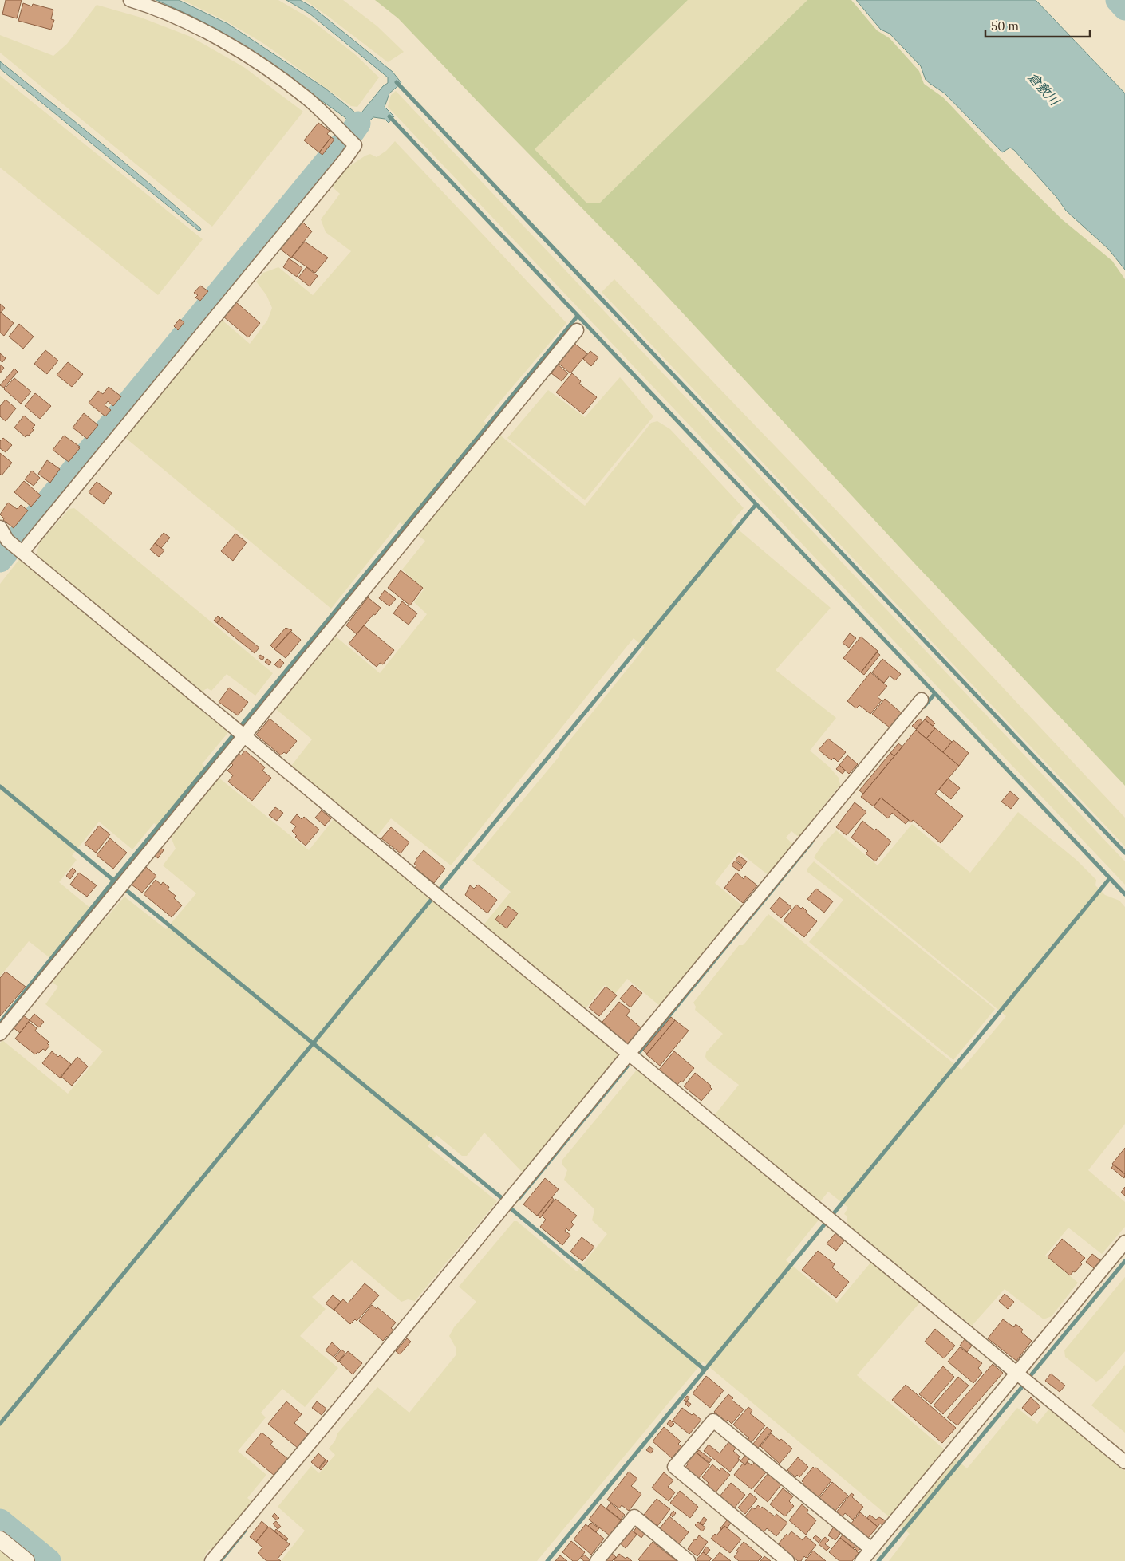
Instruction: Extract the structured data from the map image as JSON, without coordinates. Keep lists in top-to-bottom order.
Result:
{
  "water": ["倉敷川"],
  "scale_bar": "50 m"
}
